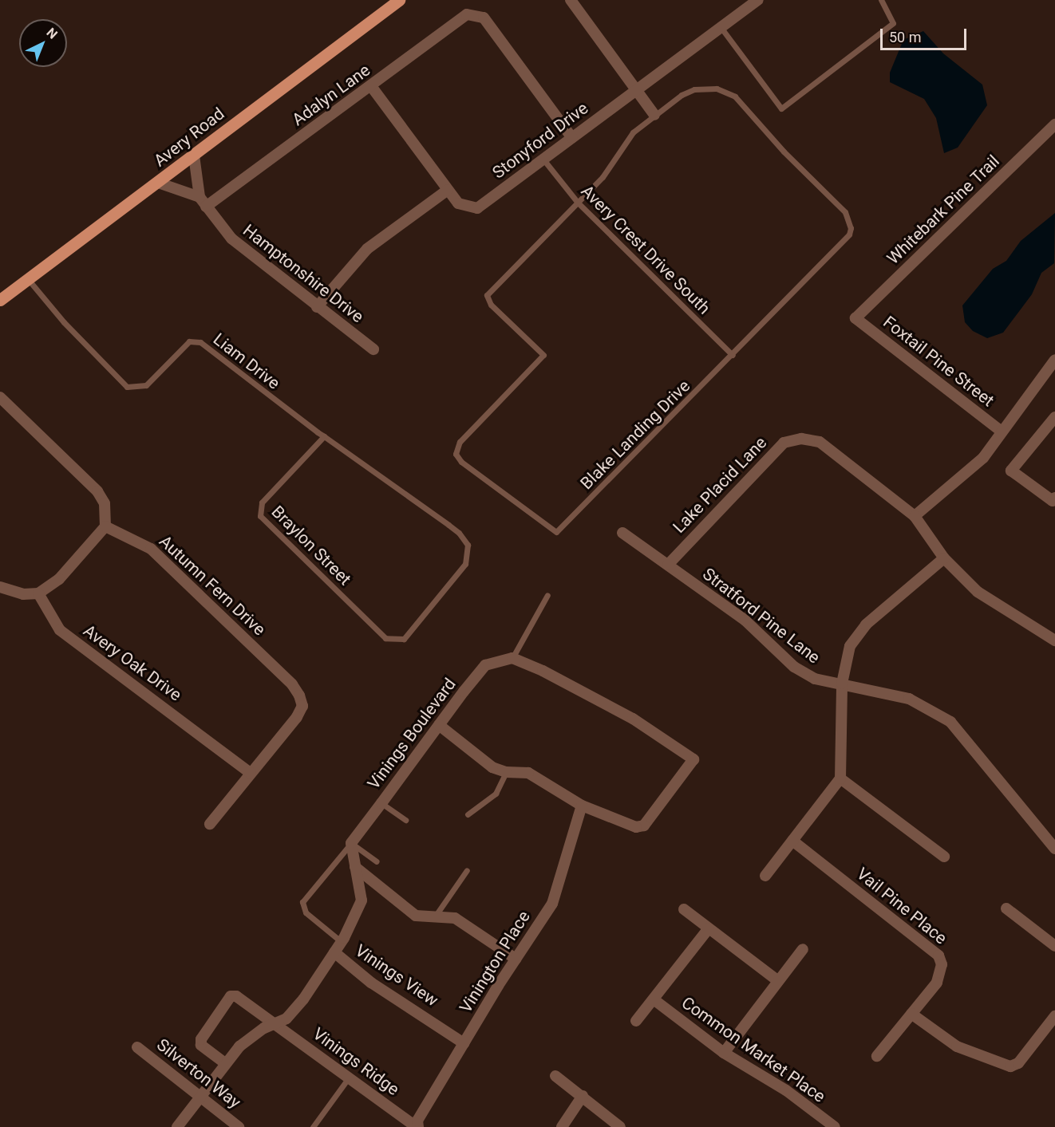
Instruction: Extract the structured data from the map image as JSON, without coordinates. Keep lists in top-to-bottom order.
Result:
{
  "streets": {
    "main road": ["Avery Road"],
    "street": [
      "Adalyn Lane",
      "Stonyford Drive",
      "Whitebark Pine Trail",
      "Hamptonshire Drive",
      "Foxtail Pine Street",
      "Lake Placid Lane",
      "Autumn Fern Drive",
      "Stratford Pine Lane",
      "Avery Oak Drive",
      "Vinings Boulevard",
      "Vail Pine Place",
      "Vinington Place",
      "Vinings View",
      "Common Market Place",
      "Vinings Ridge",
      "Silverton Way"
    ],
    "lane": [
      "Avery Crest Drive South",
      "Liam Drive",
      "Blake Landing Drive",
      "Braylon Street"
    ]
  },
  "crossings": [
    ["Adalyn Lane", "Stonyford Drive"],
    ["Adalyn Lane", "Hamptonshire Drive"],
    ["Avery Road", "Liam Drive"],
    ["Stonyford Drive", "Avery Crest Drive South"],
    ["Whitebark Pine Trail", "Foxtail Pine Street"],
    ["Avery Crest Drive South", "Blake Landing Drive"],
    ["Liam Drive", "Braylon Street"],
    ["Lake Placid Lane", "Stratford Pine Lane"],
    ["Autumn Fern Drive", "Avery Oak Drive"],
    ["Vinington Place", "Vinings View"],
    ["Vinington Place", "Vinings Ridge"]
  ],
  "scale_bar": "50 m",
  "north": "top right"
}
